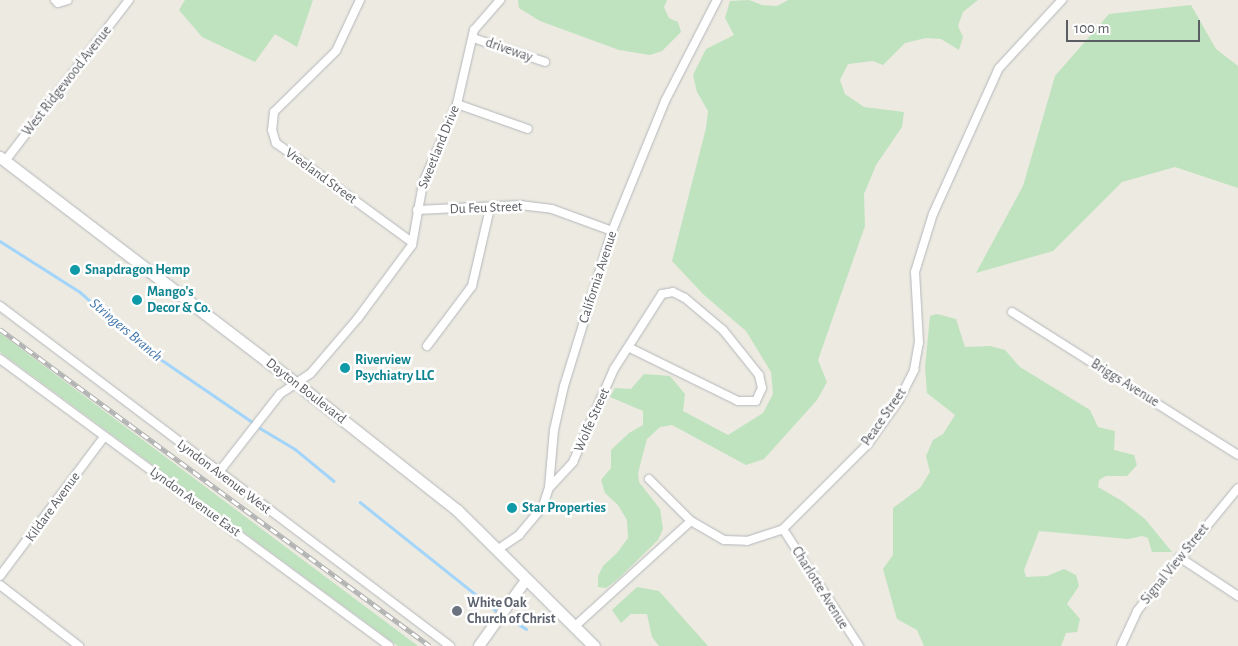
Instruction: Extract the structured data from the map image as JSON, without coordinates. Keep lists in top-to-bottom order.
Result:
{
  "streets": {
    "main road": ["Dayton Boulevard"],
    "street": [
      "driveway",
      "West Ridgewood Avenue",
      "Sweetland Drive",
      "Vreeland Street",
      "Du Feu Street",
      "California Avenue",
      "Briggs Avenue",
      "Peace Street",
      "Wolfe Street",
      "Lyndon Avenue West",
      "Lyndon Avenue East",
      "Kildare Avenue",
      "Signal View Street",
      "Charlotte Avenue"
    ]
  },
  "crossings": [
    ["driveway", "Sweetland Drive"],
    ["West Ridgewood Avenue", "Dayton Boulevard"],
    ["Sweetland Drive", "Vreeland Street"],
    ["Sweetland Drive", "Du Feu Street"],
    ["Sweetland Drive", "Dayton Boulevard"],
    ["Du Feu Street", "California Avenue"],
    ["California Avenue", "Dayton Boulevard"],
    ["California Avenue", "Wolfe Street"],
    ["Peace Street", "Charlotte Avenue"],
    ["Lyndon Avenue East", "Kildare Avenue"]
  ],
  "water": ["Stringers Branch"],
  "places": [
    "Snapdragon Hemp",
    "Mango's Decor & Co.",
    "Riverview Psychiatry LLC",
    "Star Properties",
    "White Oak Church of Christ"
  ],
  "scale_bar": "100 m"
}
